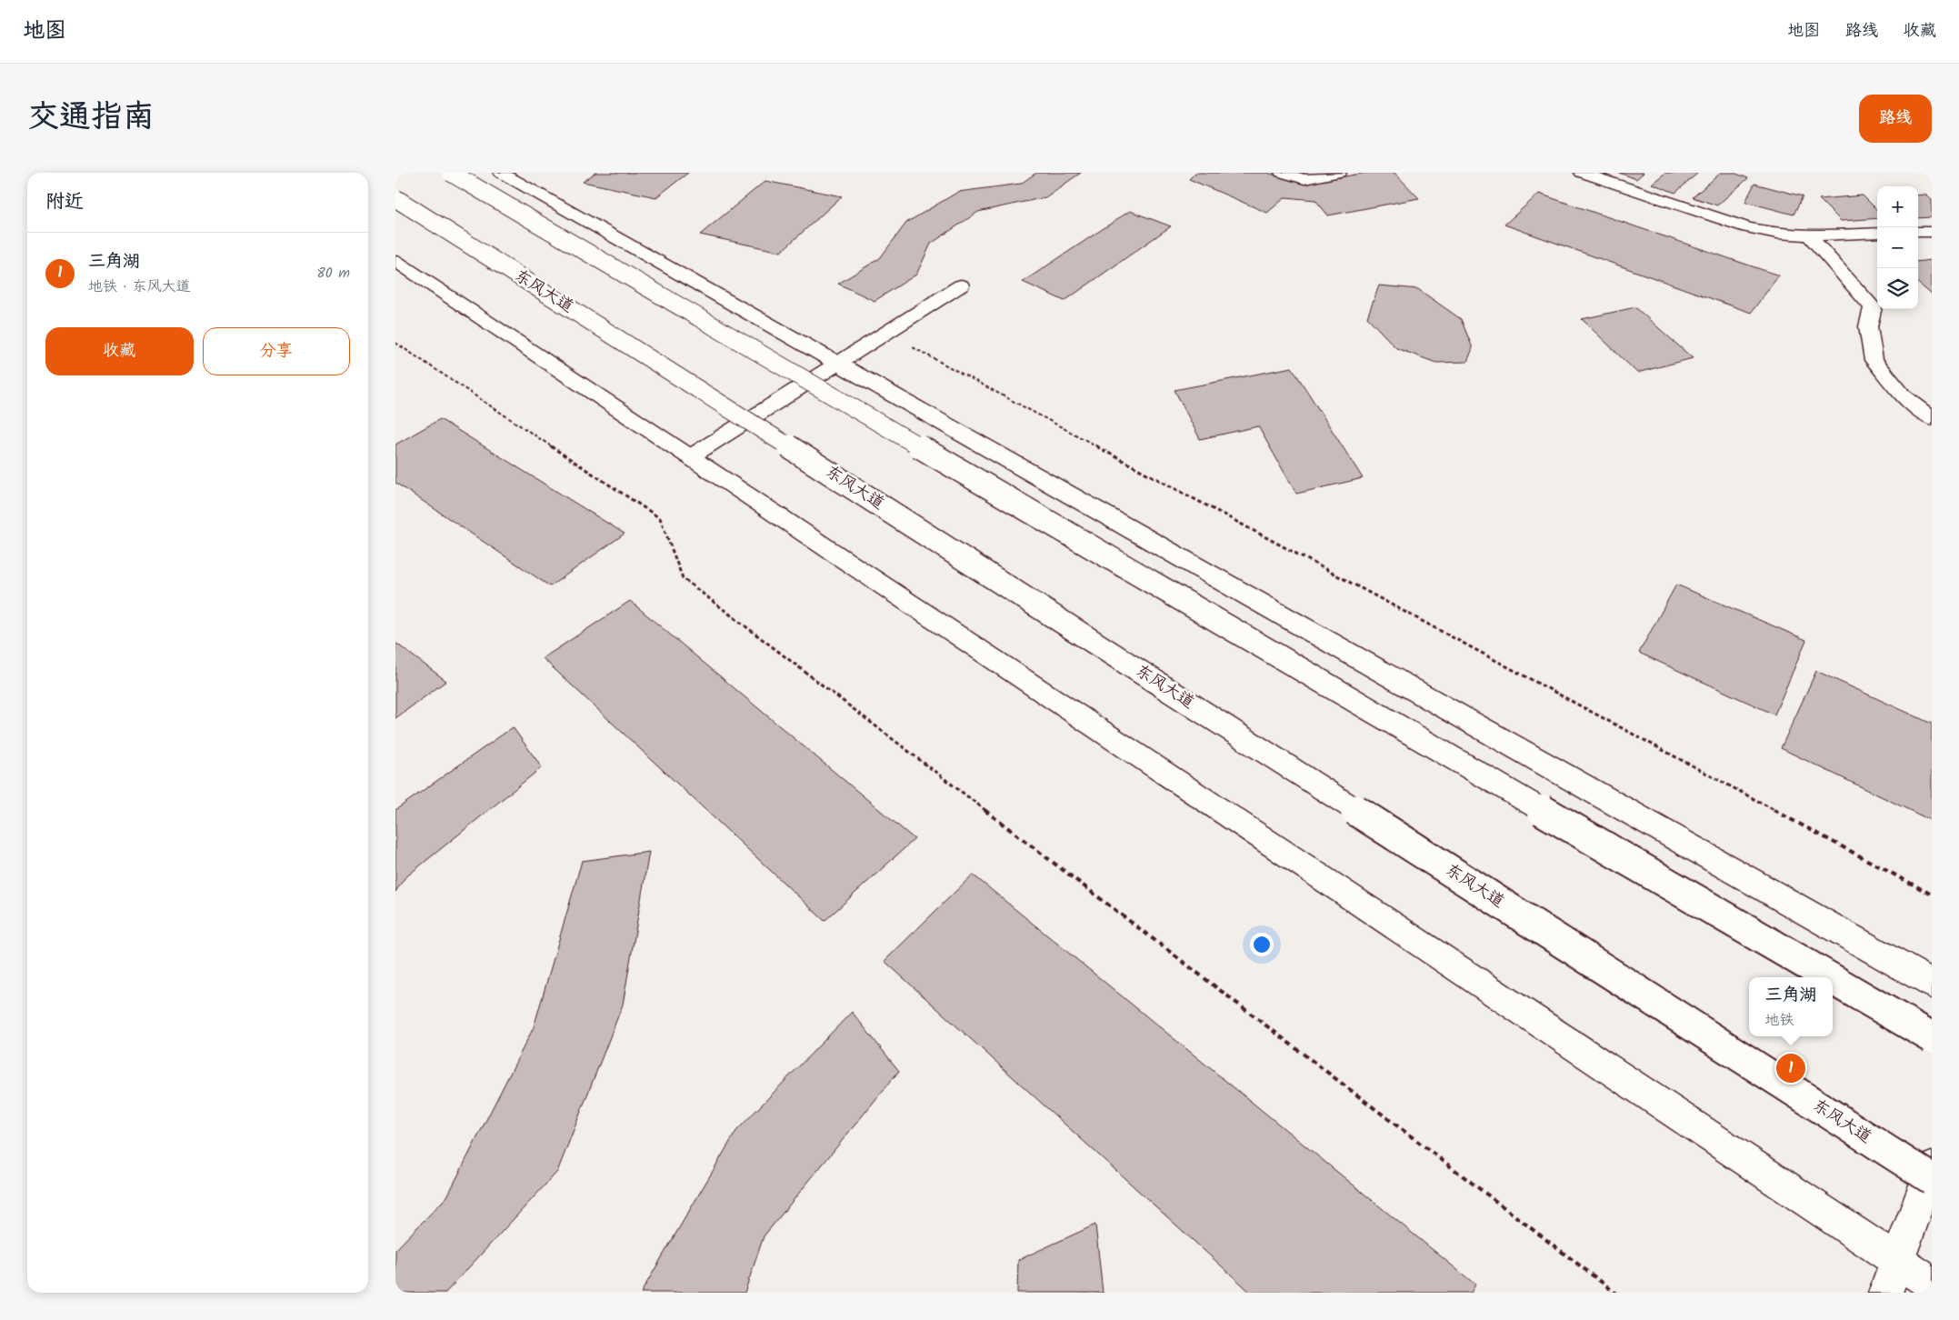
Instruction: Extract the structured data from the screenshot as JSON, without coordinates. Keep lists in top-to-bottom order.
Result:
{
  "streets": {
    "main road": ["东风大道"]
  },
  "page": {
    "header": "地图",
    "nav": ["地图", "路线", "收藏"],
    "title": "交通指南",
    "buttons": [
      "路线",
      ["收藏", "分享"]
    ],
    "heading": "附近",
    "map_buttons": ["+", "−"],
    "list": [
      {
        "mark": "1",
        "name": "三角湖",
        "note": "地铁 · 东风大道",
        "value": "80 m"
      }
    ],
    "popup": ["三角湖", "地铁"],
    "pins": "1"
  }
}
